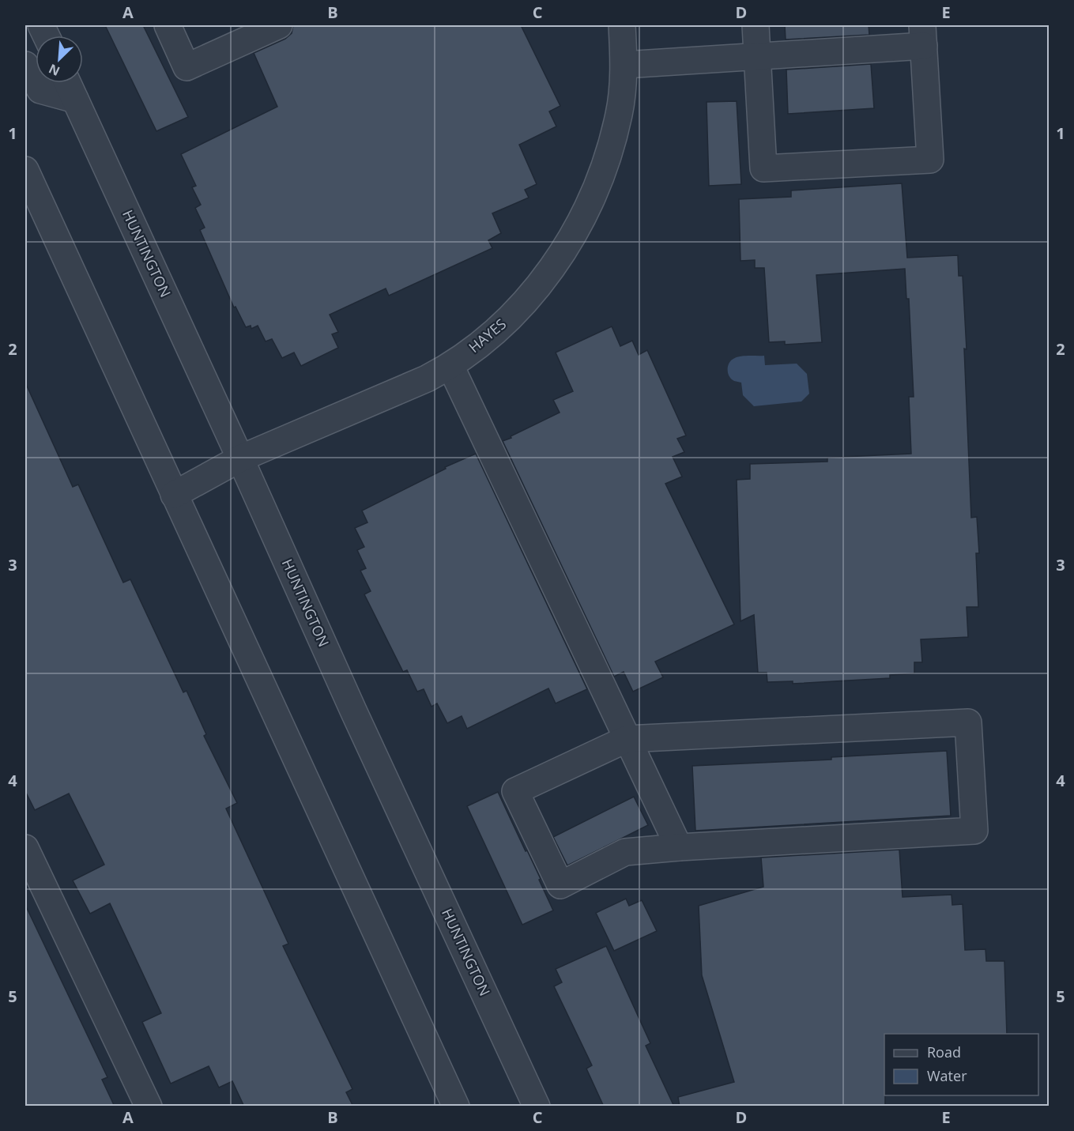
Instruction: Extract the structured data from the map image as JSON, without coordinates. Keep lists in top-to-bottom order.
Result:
{
  "streets": {
    "street": ["HUNTINGTON", "HAYES"]
  },
  "crossings": [
    ["HUNTINGTON", "HAYES"]
  ],
  "legend": ["Road", "Water"],
  "north": "bottom left",
  "grid": {
    "columns": [
      "A",
      "B",
      "C",
      "D",
      "E"
    ],
    "rows": [
      "1",
      "2",
      "3",
      "4",
      "5"
    ]
  }
}
